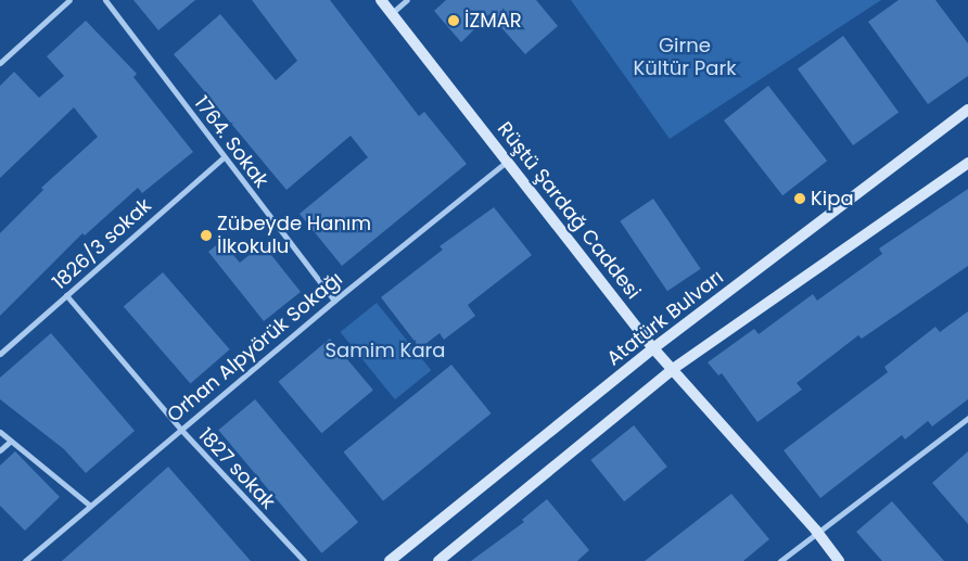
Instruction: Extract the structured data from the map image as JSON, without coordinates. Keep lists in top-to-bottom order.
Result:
{
  "streets": {
    "main road": ["Rüştü Şardağ Caddesi", "Atatürk Bulvarı"],
    "street": [
      "1764. Sokak",
      "1826/3 sokak",
      "Orhan Alpyörük Sokağı",
      "1827 sokak"
    ]
  },
  "crossings": [
    ["1764. Sokak", "1826/3 sokak"],
    ["1764. Sokak", "Orhan Alpyörük Sokağı"],
    ["Rüştü Şardağ Caddesi", "Atatürk Bulvarı"],
    ["Rüştü Şardağ Caddesi", "Orhan Alpyörük Sokağı"],
    ["1826/3 sokak", "1827 sokak"],
    ["Orhan Alpyörük Sokağı", "1827 sokak"]
  ],
  "parks": ["Girne Kültür Park", "Samim Kara"],
  "places": ["İZMAR", "Kipa", "Zübeyde Hanım İlkokulu"]
}
